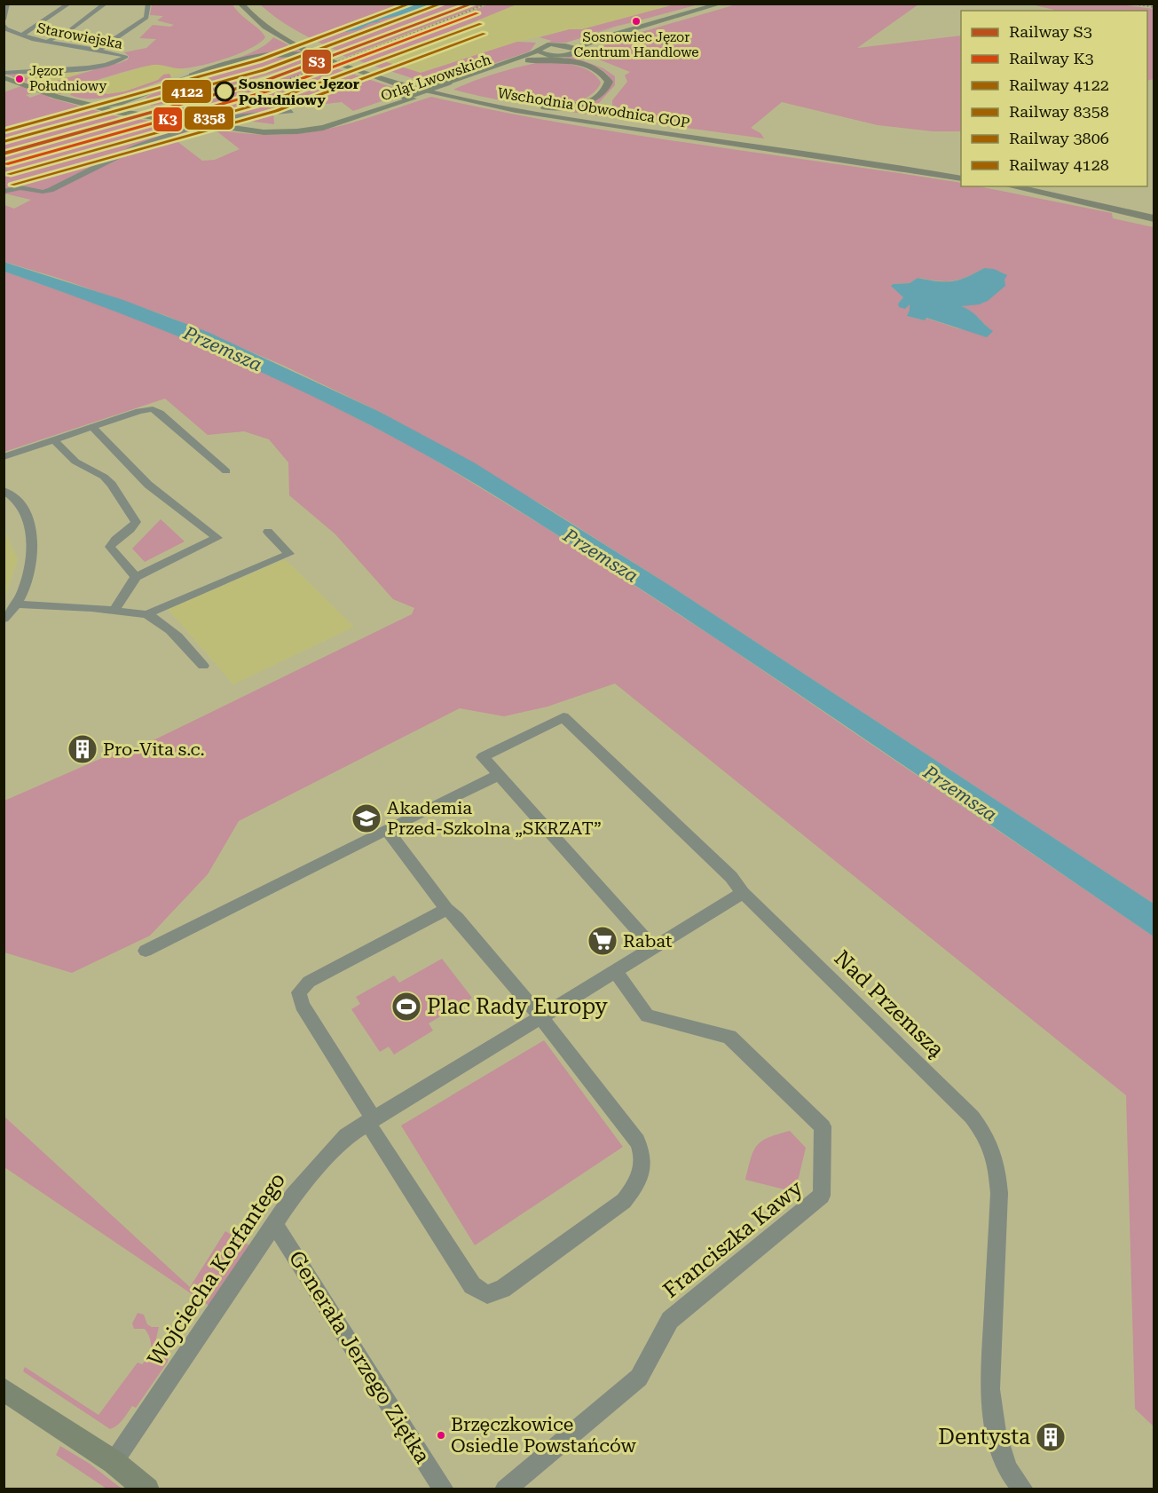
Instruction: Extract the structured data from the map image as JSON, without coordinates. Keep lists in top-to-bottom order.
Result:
{
  "streets": {
    "highway": ["Wschodnia Obwodnica GOP"],
    "main road": ["Orląt Lwowskich"],
    "street": [
      "Starowiejska",
      "Nad Przemszą",
      "Franciszka Kawy",
      "Wojciecha Korfantego",
      "Generała Jerzego Ziętka"
    ]
  },
  "crossings": [
    ["Starowiejska", "Orląt Lwowskich"],
    ["Nad Przemszą", "Wojciecha Korfantego"],
    ["Franciszka Kawy", "Wojciecha Korfantego"],
    ["Wojciecha Korfantego", "Generała Jerzego Ziętka"]
  ],
  "water": ["Przemsza"],
  "places": {
    "other": [
      "Sosnowiec Jęzor Centrum Handlowe",
      "Jęzor Południowy",
      "Sosnowiec Jęzor Południowy",
      "Brzęczkowice Osiedle Powstańców"
    ],
    "building": ["Pro-Vita s.c.", "Dentysta"],
    "school or university": ["Akademia Przed-Szkolna „SKRZAT”"],
    "supermarket": ["Rabat"],
    "sports": ["Plac Rady Europy"]
  },
  "lines": [
    "rail line S3",
    "rail line 4122",
    "rail line 3806",
    "rail line K3",
    "rail line 8358",
    "rail line 4128"
  ],
  "legend": [
    "Railway S3",
    "Railway K3",
    "Railway 4122",
    "Railway 8358",
    "Railway 3806",
    "Railway 4128"
  ]
}
